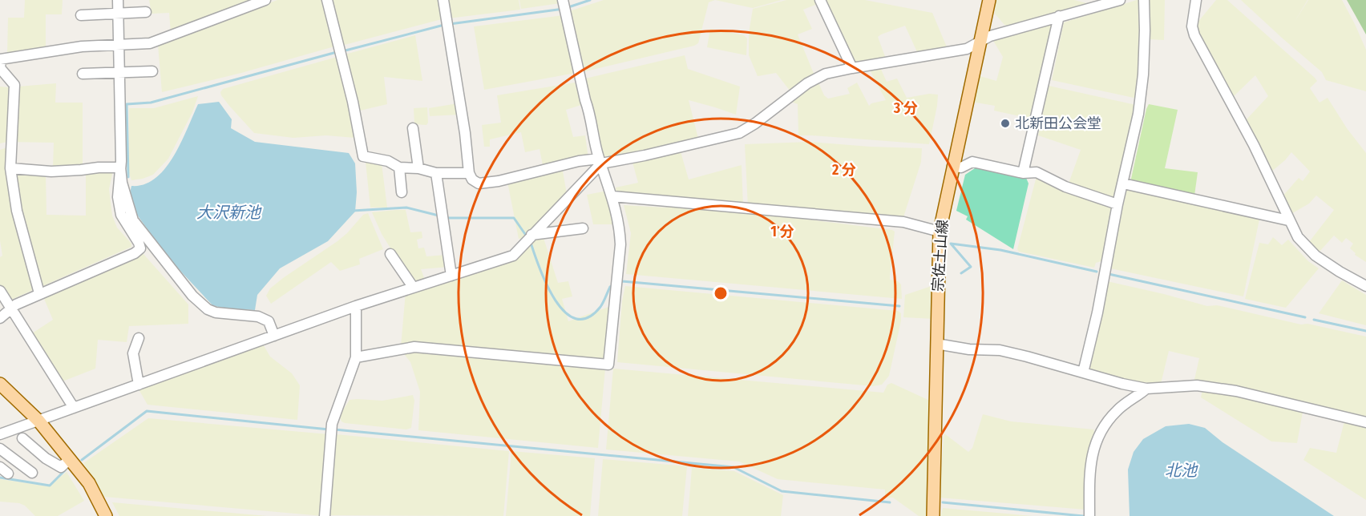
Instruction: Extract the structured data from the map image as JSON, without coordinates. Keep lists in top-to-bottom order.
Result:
{
  "streets": {
    "main road": ["宗佐土山線"]
  },
  "water": ["大沢新池", "北池"],
  "places": ["北新田公会堂"],
  "rings": ["3 分", "2 分", "1 分"]
}
